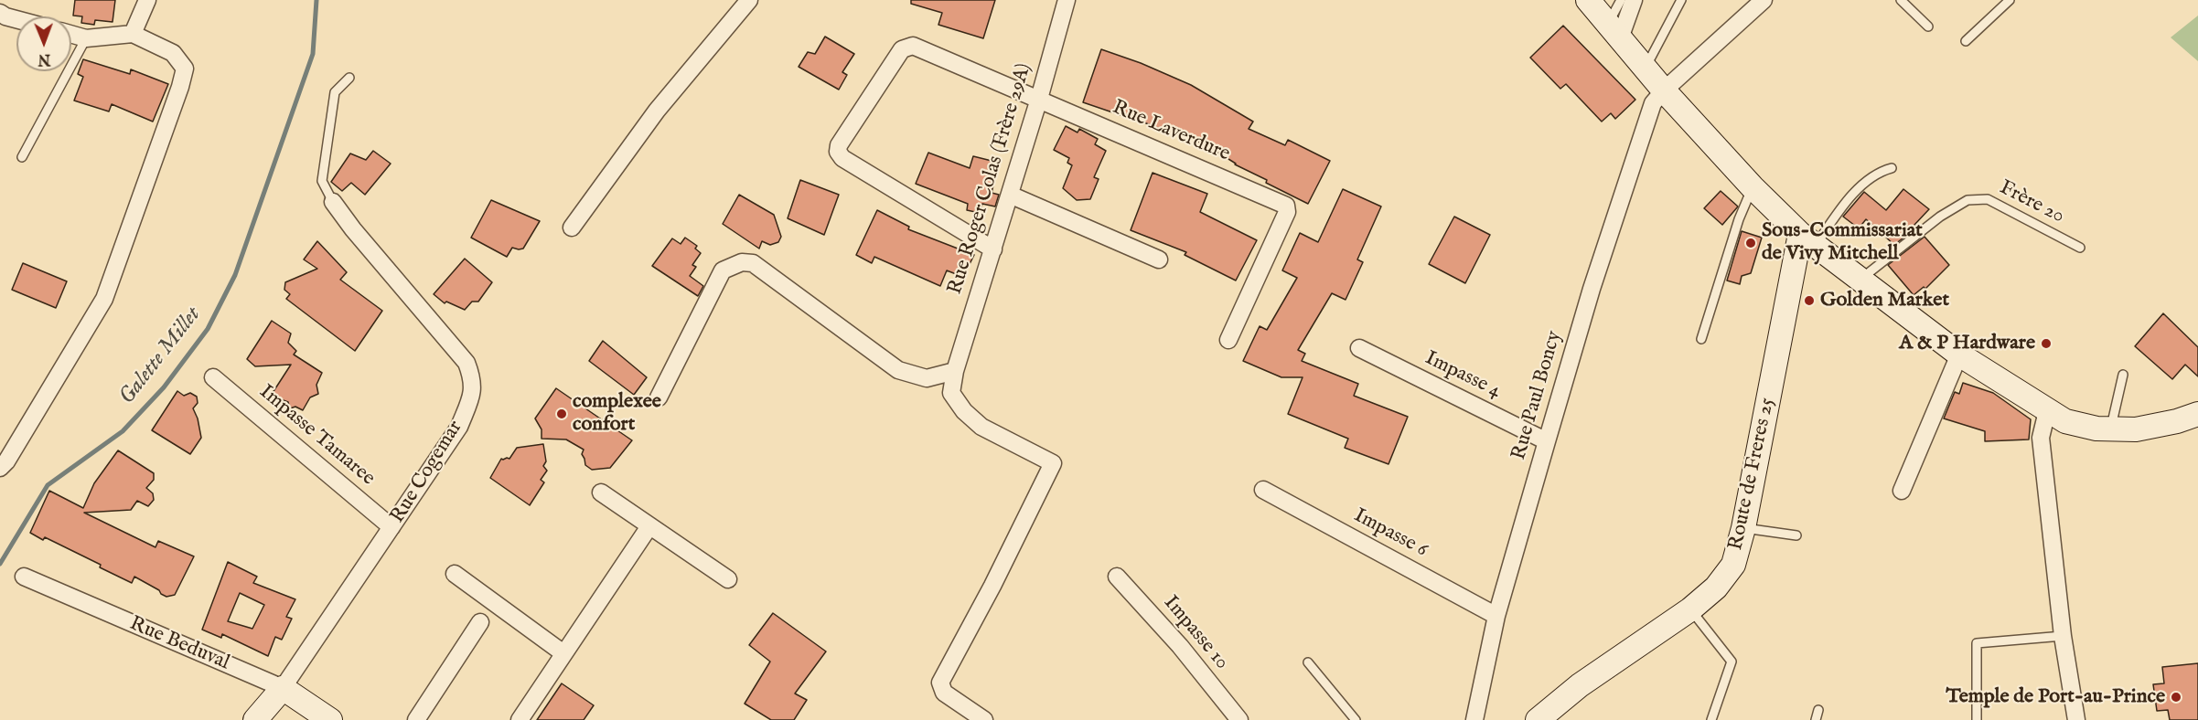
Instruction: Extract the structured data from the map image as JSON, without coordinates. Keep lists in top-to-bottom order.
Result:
{
  "streets": {
    "main road": ["Rue Cogemar", "Route de Freres 25", "Rue Beduval"],
    "street": [
      "Rue Laverdure",
      "Rue Roger Colas (Frère 29A)",
      "Impasse 4",
      "Rue Paul Boncy",
      "Impasse Tamaree",
      "Impasse 6",
      "Impasse 10"
    ],
    "lane": ["Frère 20"]
  },
  "crossings": [
    ["Rue Laverdure", "Rue Roger Colas (Frère 29A)"],
    ["Impasse 4", "Rue Paul Boncy"],
    ["Rue Paul Boncy", "Impasse 6"],
    ["Impasse Tamaree", "Rue Cogemar"],
    ["Rue Cogemar", "Rue Beduval"]
  ],
  "water": ["Galette Millet"],
  "places": [
    "Sous-Commissariat de Vivy Mitchell",
    "Golden Market",
    "A & P Hardware",
    "complexee confort",
    "Temple de Port-au-Prince"
  ],
  "north": "bottom"
}
